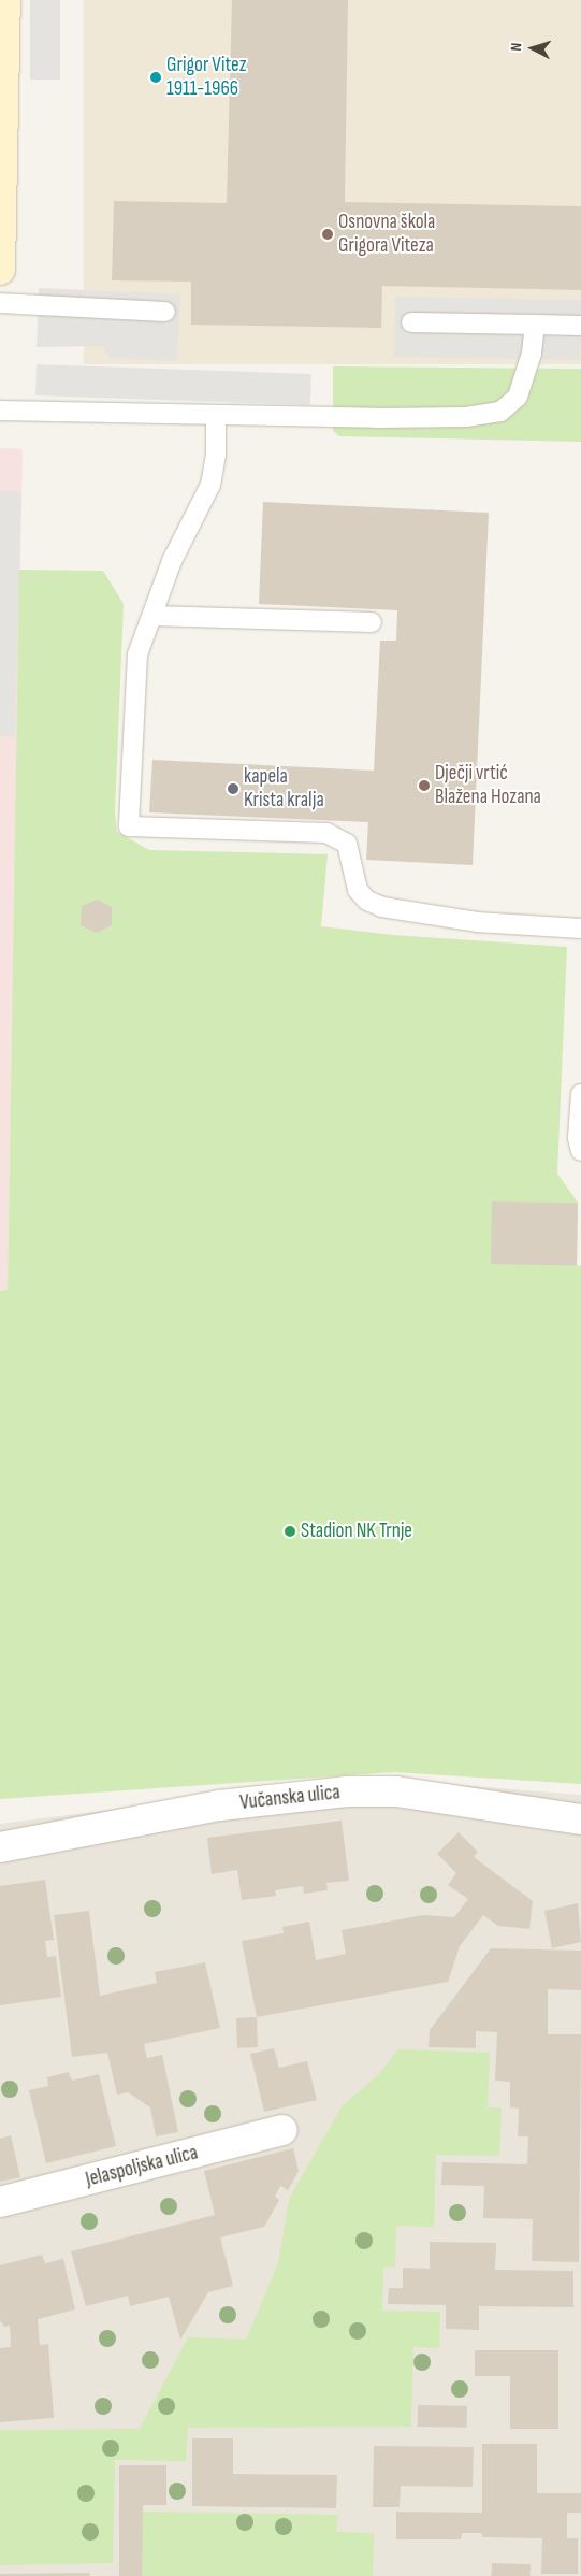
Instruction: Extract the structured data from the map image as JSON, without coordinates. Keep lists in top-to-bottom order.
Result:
{
  "streets": {
    "street": ["Vučanska ulica", "Jelaspoljska ulica"]
  },
  "places": [
    "Grigor Vitez 1911-1966",
    "Osnovna škola Grigora Viteza",
    "Dječji vrtić Blažena Hozana",
    "kapela Krista kralja",
    "Stadion NK Trnje"
  ],
  "north": "left"
}
